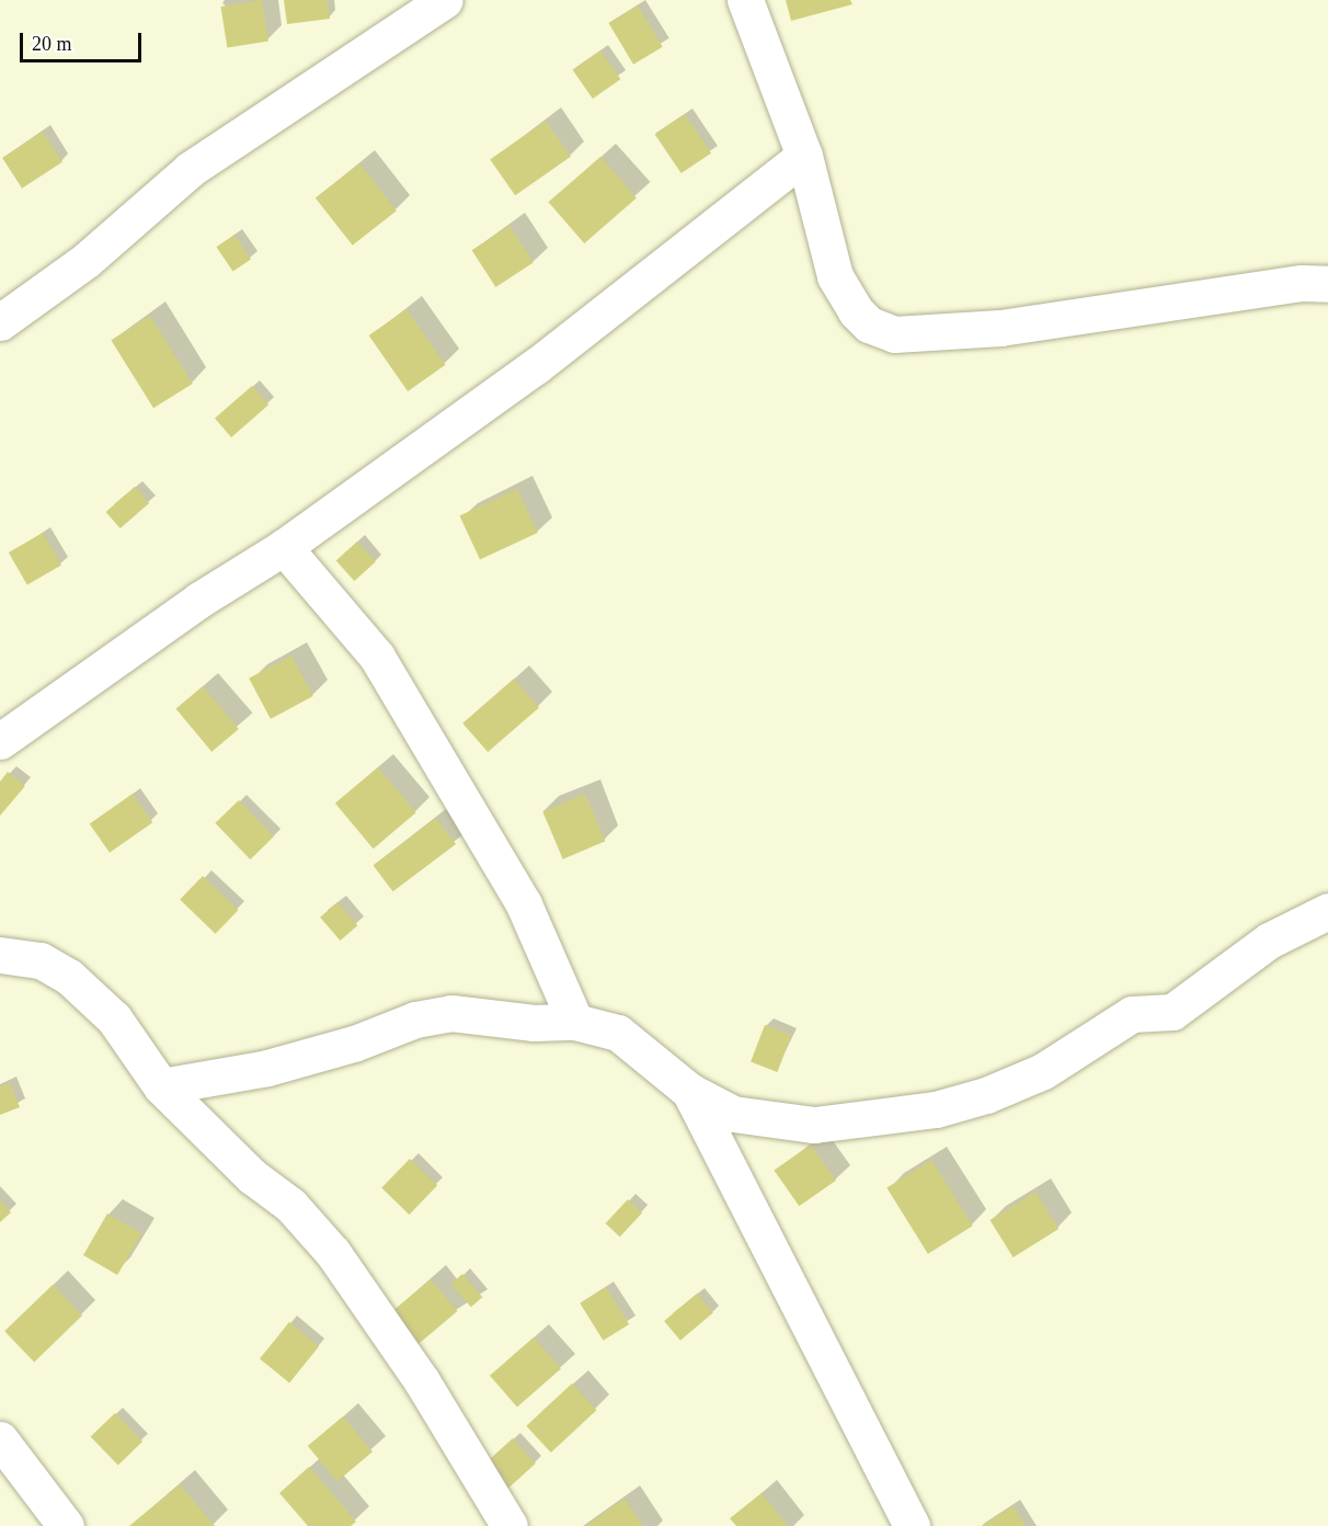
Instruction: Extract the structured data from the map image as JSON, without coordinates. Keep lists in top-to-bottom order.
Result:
{
  "scale_bar": "20 m"
}
